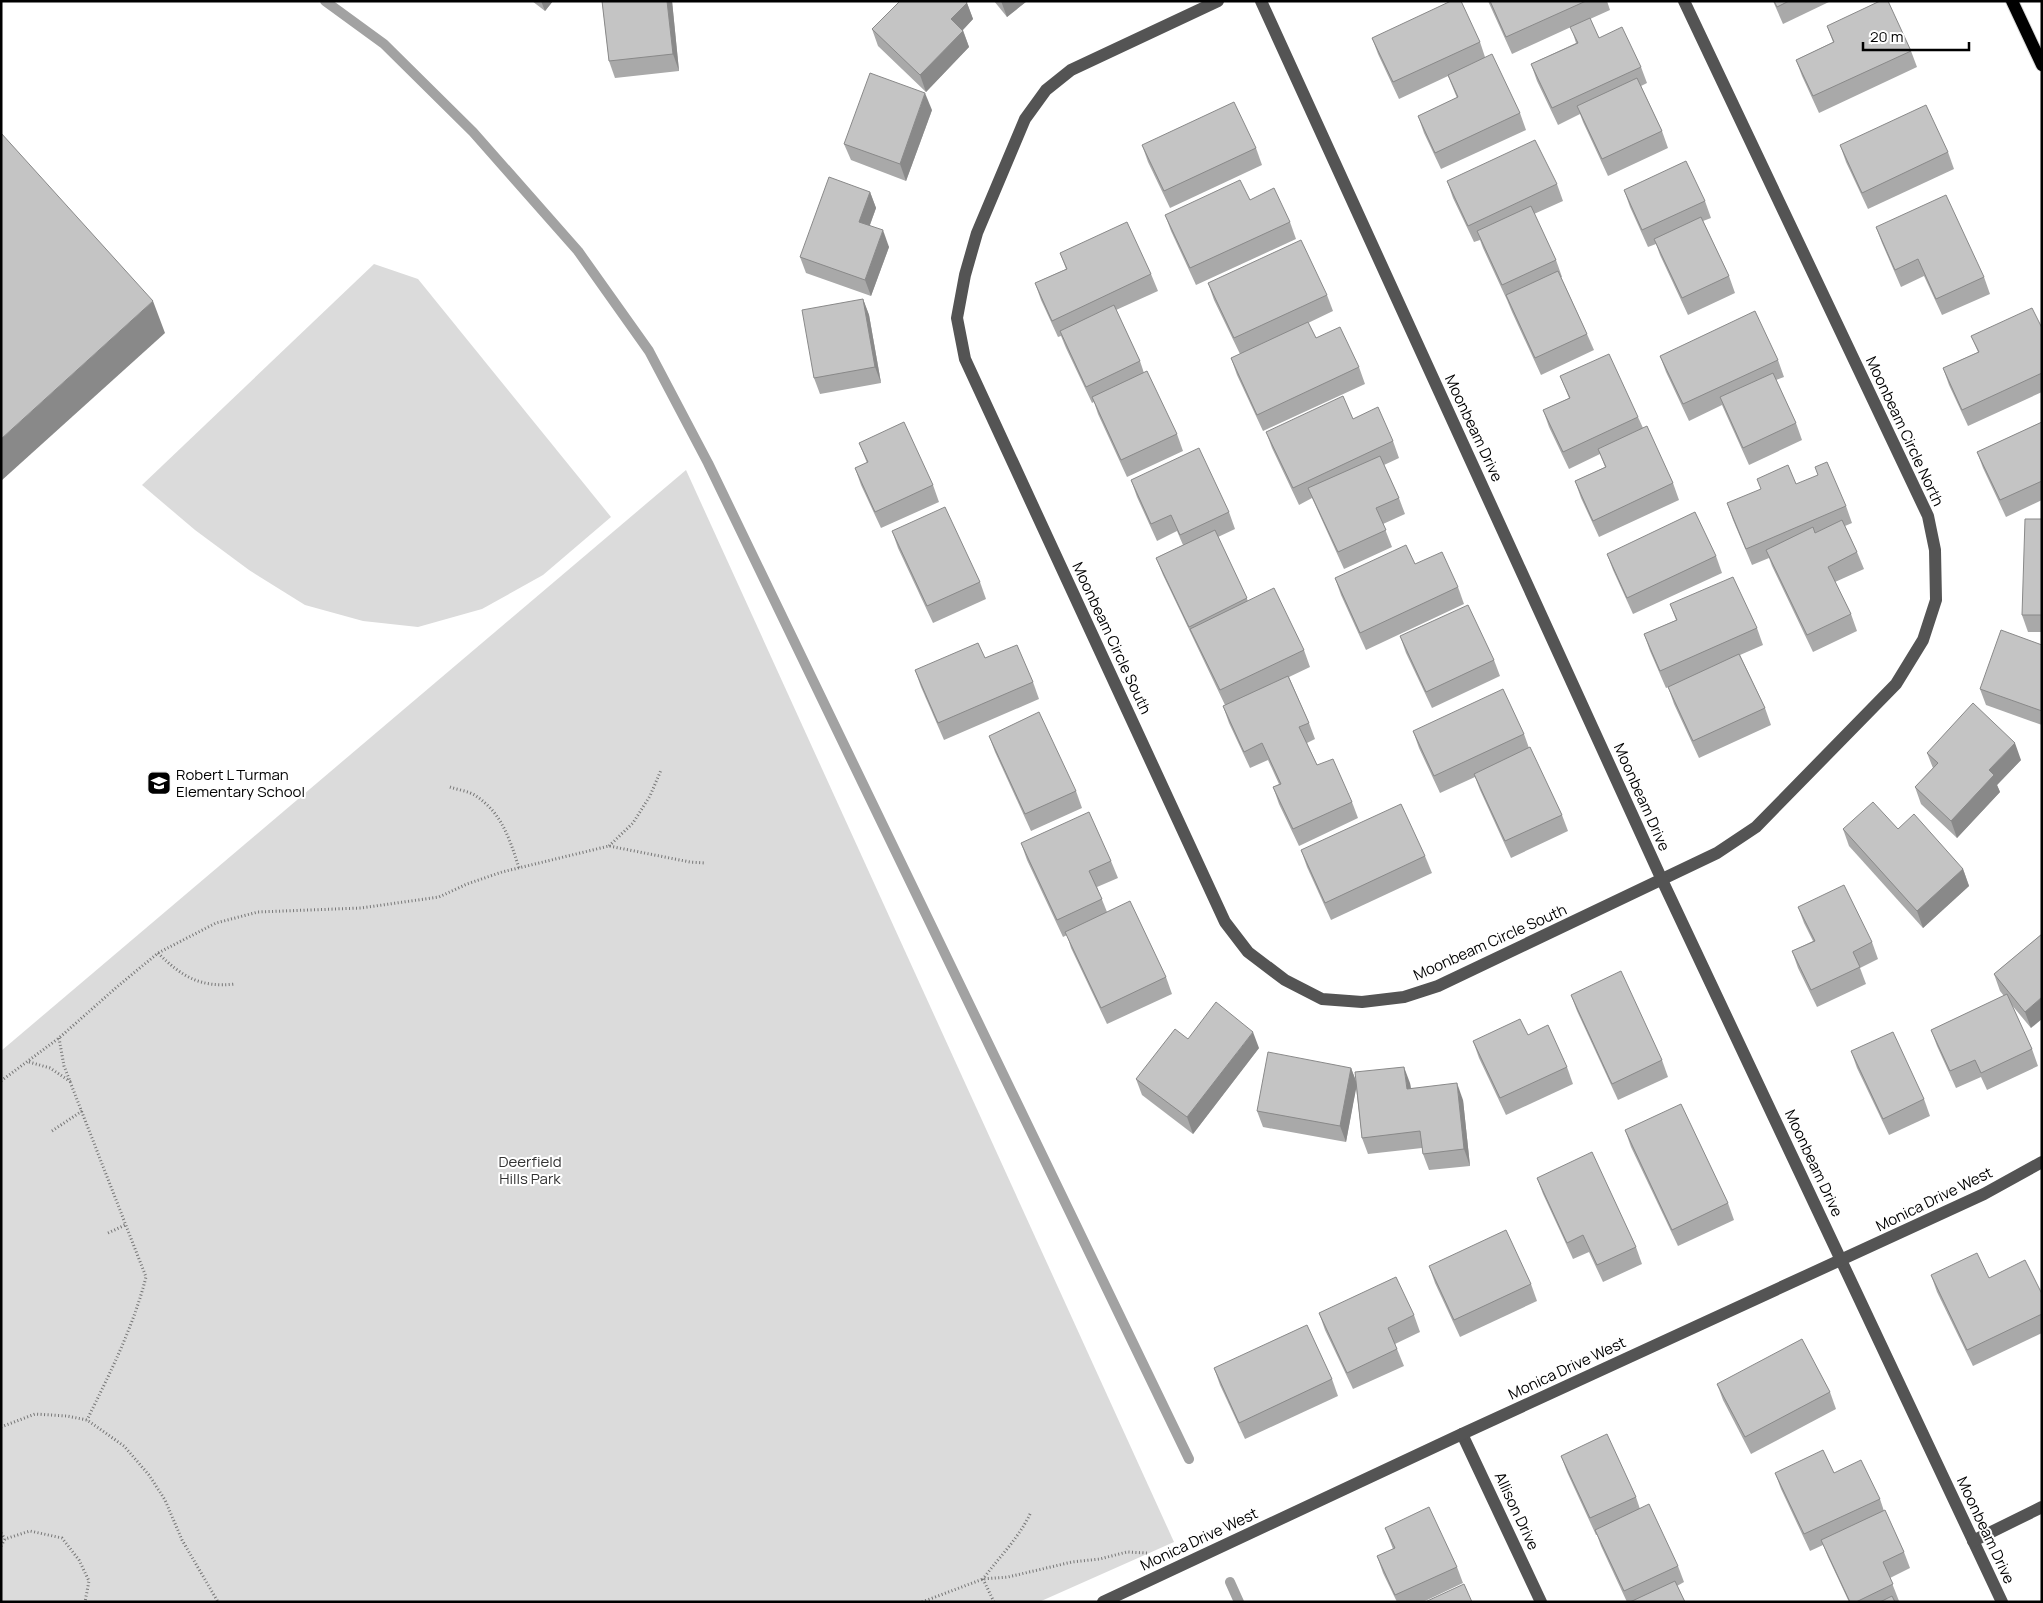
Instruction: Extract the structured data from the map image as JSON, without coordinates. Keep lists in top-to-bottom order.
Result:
{
  "streets": {
    "street": [
      "Moonbeam Drive",
      "Moonbeam Circle North",
      "Moonbeam Circle South",
      "Monica Drive West",
      "Allison Drive"
    ]
  },
  "crossings": [
    ["Moonbeam Drive", "Moonbeam Circle North"],
    ["Moonbeam Drive", "Moonbeam Circle South"],
    ["Moonbeam Drive", "Monica Drive West"],
    ["Moonbeam Circle North", "Moonbeam Circle South"],
    ["Monica Drive West", "Allison Drive"]
  ],
  "parks": ["Deerfield Hills Park"],
  "places": {
    "school or university": ["Robert L Turman Elementary School"]
  },
  "scale_bar": "20 m"
}
